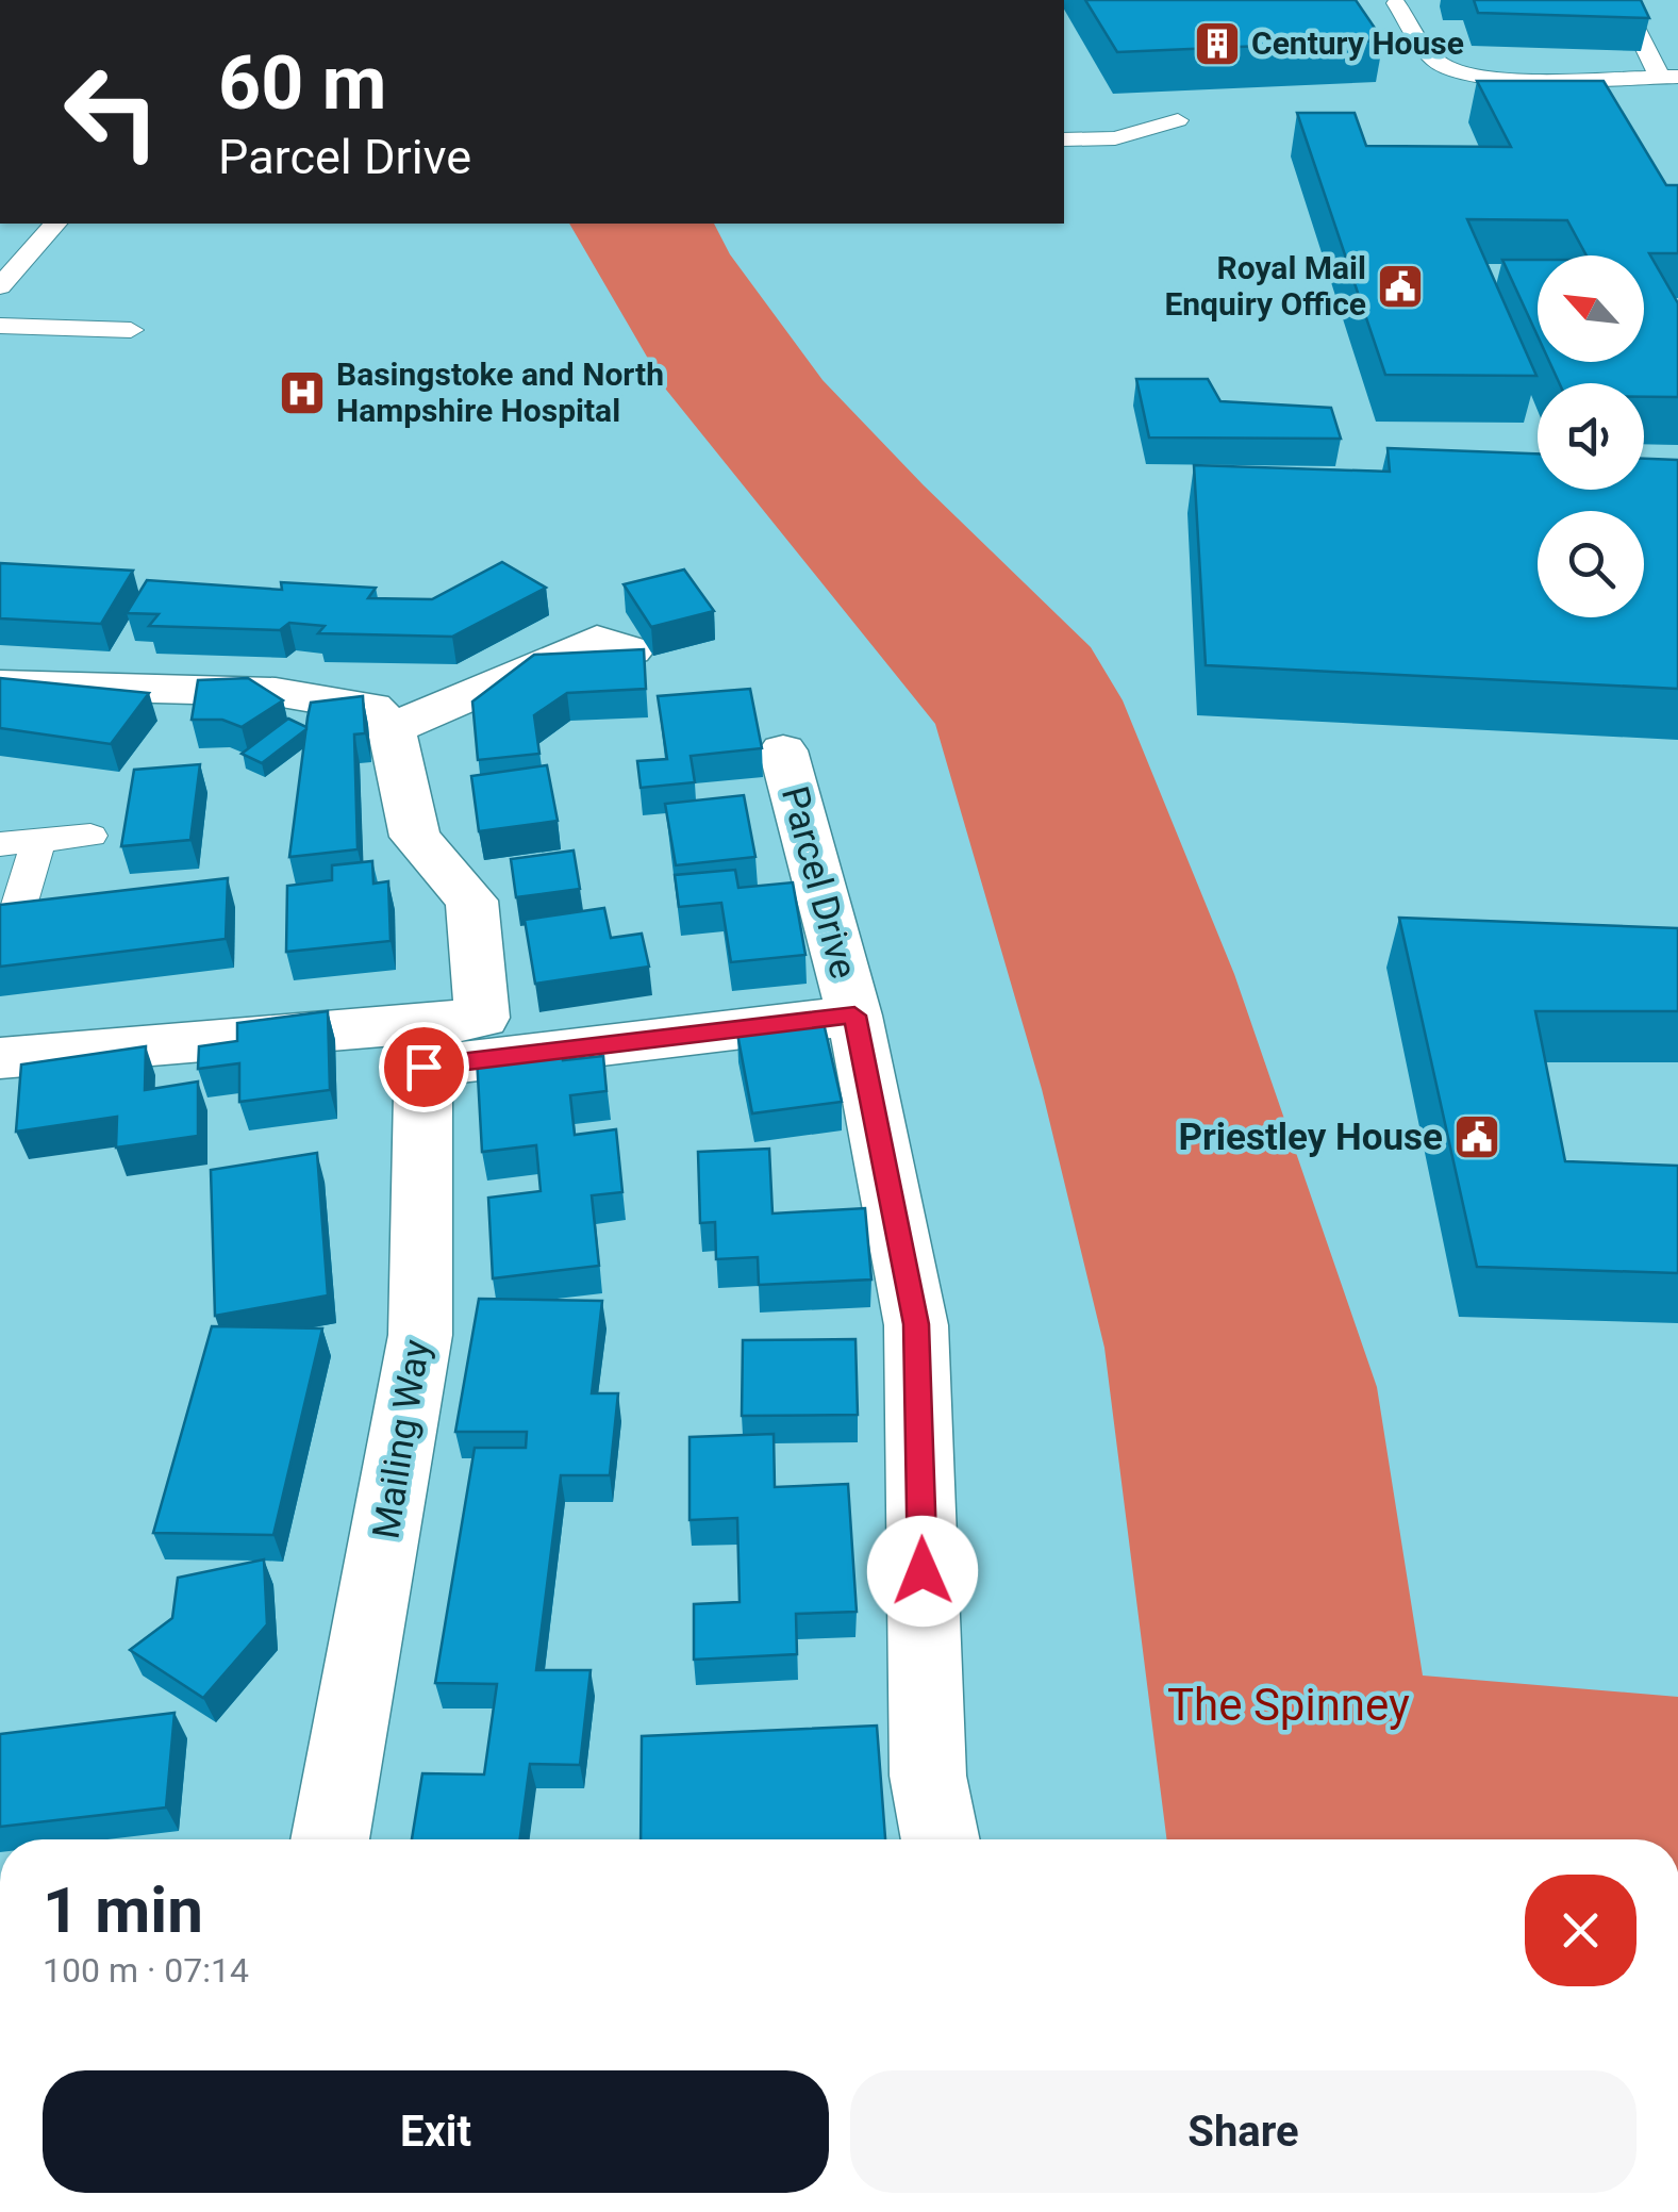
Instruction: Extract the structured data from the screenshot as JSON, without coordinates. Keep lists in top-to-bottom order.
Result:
{
  "streets": {
    "street": ["Parcel Drive", "Mailing Way"]
  },
  "crossings": [
    ["Parcel Drive", "Mailing Way"]
  ],
  "parks": ["The Spinney"],
  "places": {
    "building": ["Century House"],
    "public building": ["Royal Mail Enquiry Office", "Priestley House"],
    "hospital": ["Basingstoke and North Hampshire Hospital"]
  },
  "north": "top left",
  "page": {
    "turn": ["60 m", "Parcel Drive"],
    "heading": ["1 min", "100 m · 07:14"],
    "buttons": ["Exit", "Share"]
  }
}
